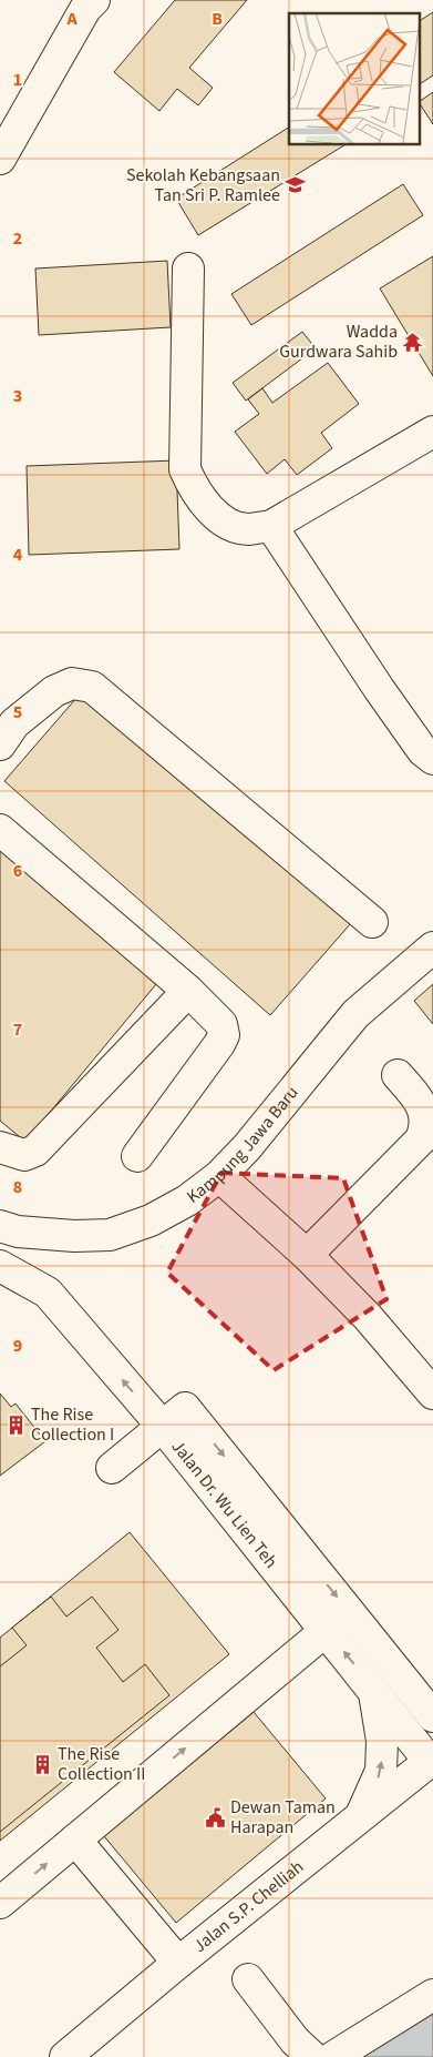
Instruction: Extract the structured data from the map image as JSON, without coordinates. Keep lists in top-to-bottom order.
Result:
{
  "streets": {
    "street": ["Kampung Jawa Baru", "Jalan Dr. Wu Lien Teh", "Jalan S.P. Chelliah"]
  },
  "crossings": [
    ["Jalan Dr. Wu Lien Teh", "Jalan S.P. Chelliah"]
  ],
  "places": {
    "school or university": ["Sekolah Kebangsaan Tan Sri P. Ramlee"],
    "temple": ["Wadda Gurdwara Sahib"],
    "building": ["The Rise Collection I", "The Rise Collection II"],
    "public building": ["Dewan Taman Harapan"]
  },
  "grid": {
    "columns": ["A", "B"],
    "rows": [
      "1",
      "2",
      "3",
      "4",
      "5",
      "6",
      "7",
      "8",
      "9"
    ]
  }
}
